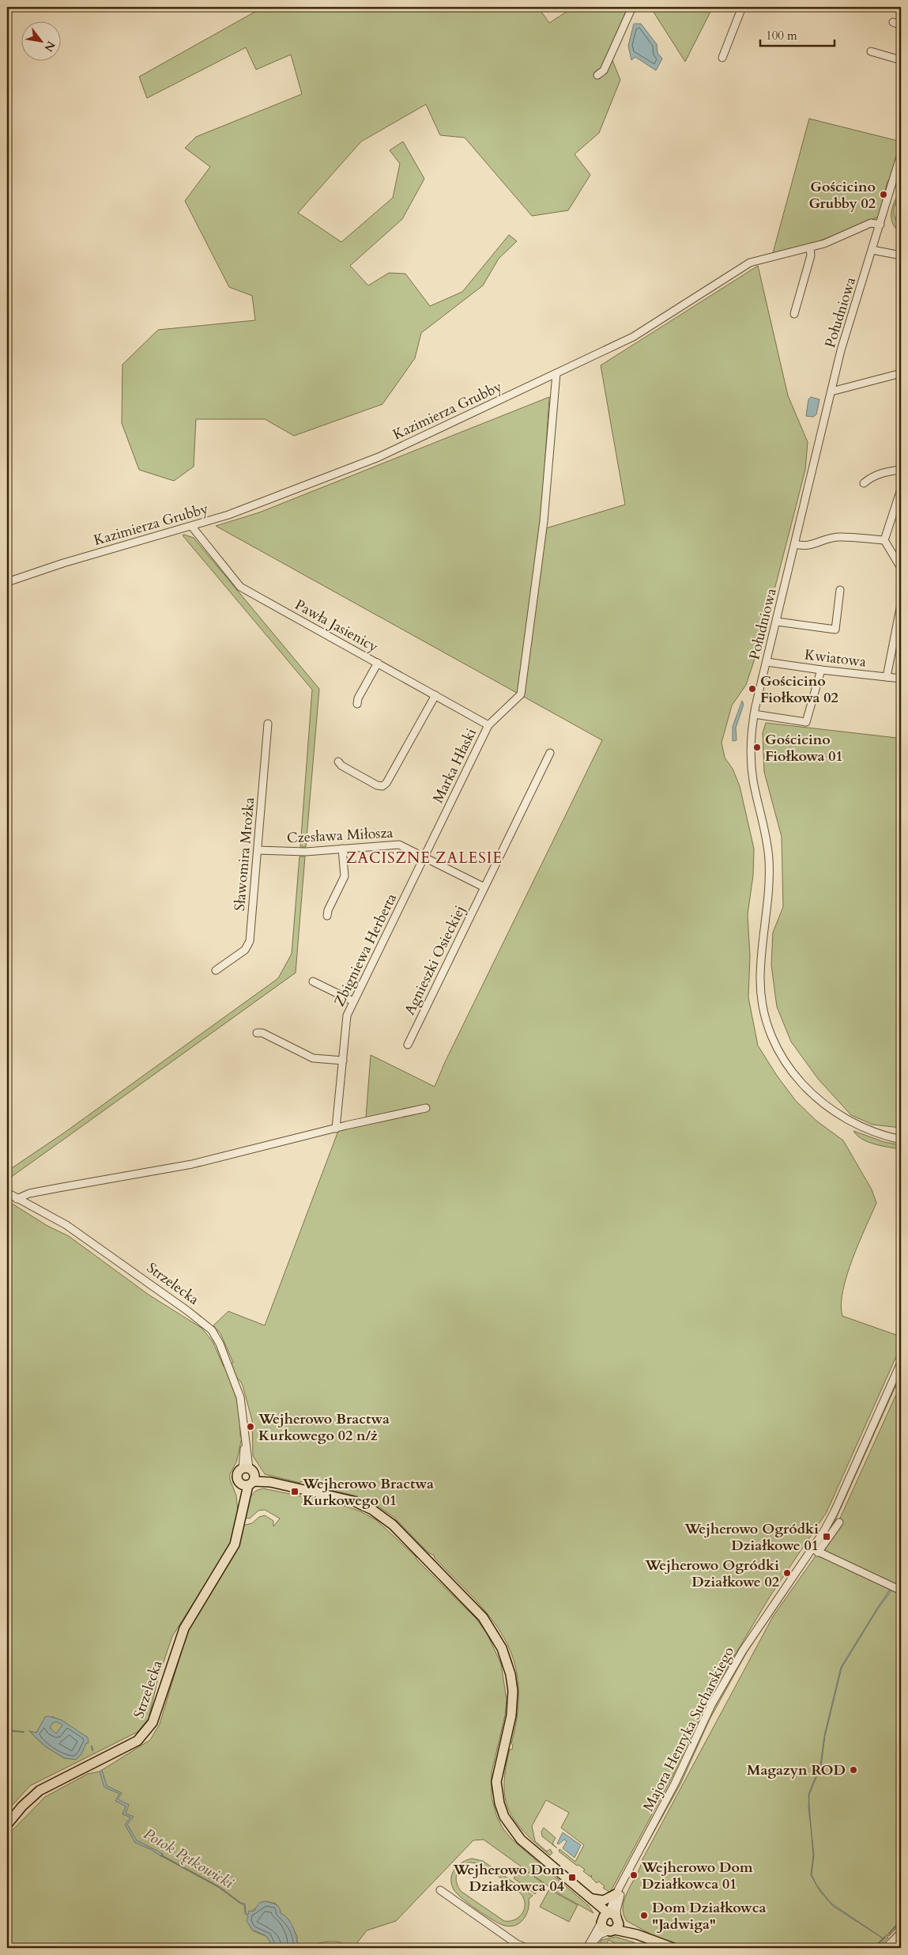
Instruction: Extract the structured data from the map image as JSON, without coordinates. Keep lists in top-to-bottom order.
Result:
{
  "streets": {
    "main road": ["Strzelecka"],
    "street": [
      "Południowa",
      "Kazimierza Grubby",
      "Pawła Jasienicy",
      "Kwiatowa",
      "Marka Hłaski",
      "Czesława Miłosza",
      "Sławomira Mrożka",
      "Zbigniewa Herberta",
      "Agnieszki Osieckiej",
      "Majora Henryka Sucharskiego"
    ]
  },
  "crossings": [
    ["Południowa", "Kazimierza Grubby"],
    ["Południowa", "Kwiatowa"],
    ["Kazimierza Grubby", "Pawła Jasienicy"],
    ["Kazimierza Grubby", "Marka Hłaski"],
    ["Pawła Jasienicy", "Marka Hłaski"],
    ["Marka Hłaski", "Czesława Miłosza"],
    ["Marka Hłaski", "Zbigniewa Herberta"],
    ["Czesława Miłosza", "Sławomira Mrożka"],
    ["Czesława Miłosza", "Zbigniewa Herberta"],
    ["Czesława Miłosza", "Agnieszki Osieckiej"]
  ],
  "districts": ["ZACISZNE ZALESIE"],
  "water": ["Potok Pętkowicki"],
  "places": {
    "other": [
      "Gościcino Grubby 02",
      "Gościcino Fiołkowa 02",
      "Gościcino Fiołkowa 01",
      "Wejherowo Bractwa Kurkowego 02 n/ż",
      "Wejherowo Ogródki Działkowe 02",
      "Magazyn ROD",
      "Wejherowo Dom Działkowca 01",
      "Dom Działkowca \"Jadwiga\""
    ],
    "transit": ["Wejherowo Bractwa Kurkowego 01", "Wejherowo Ogródki Działkowe 01", "Wejherowo Dom Działkowca 04"]
  },
  "scale_bar": "100 m",
  "north": "bottom right"
}
